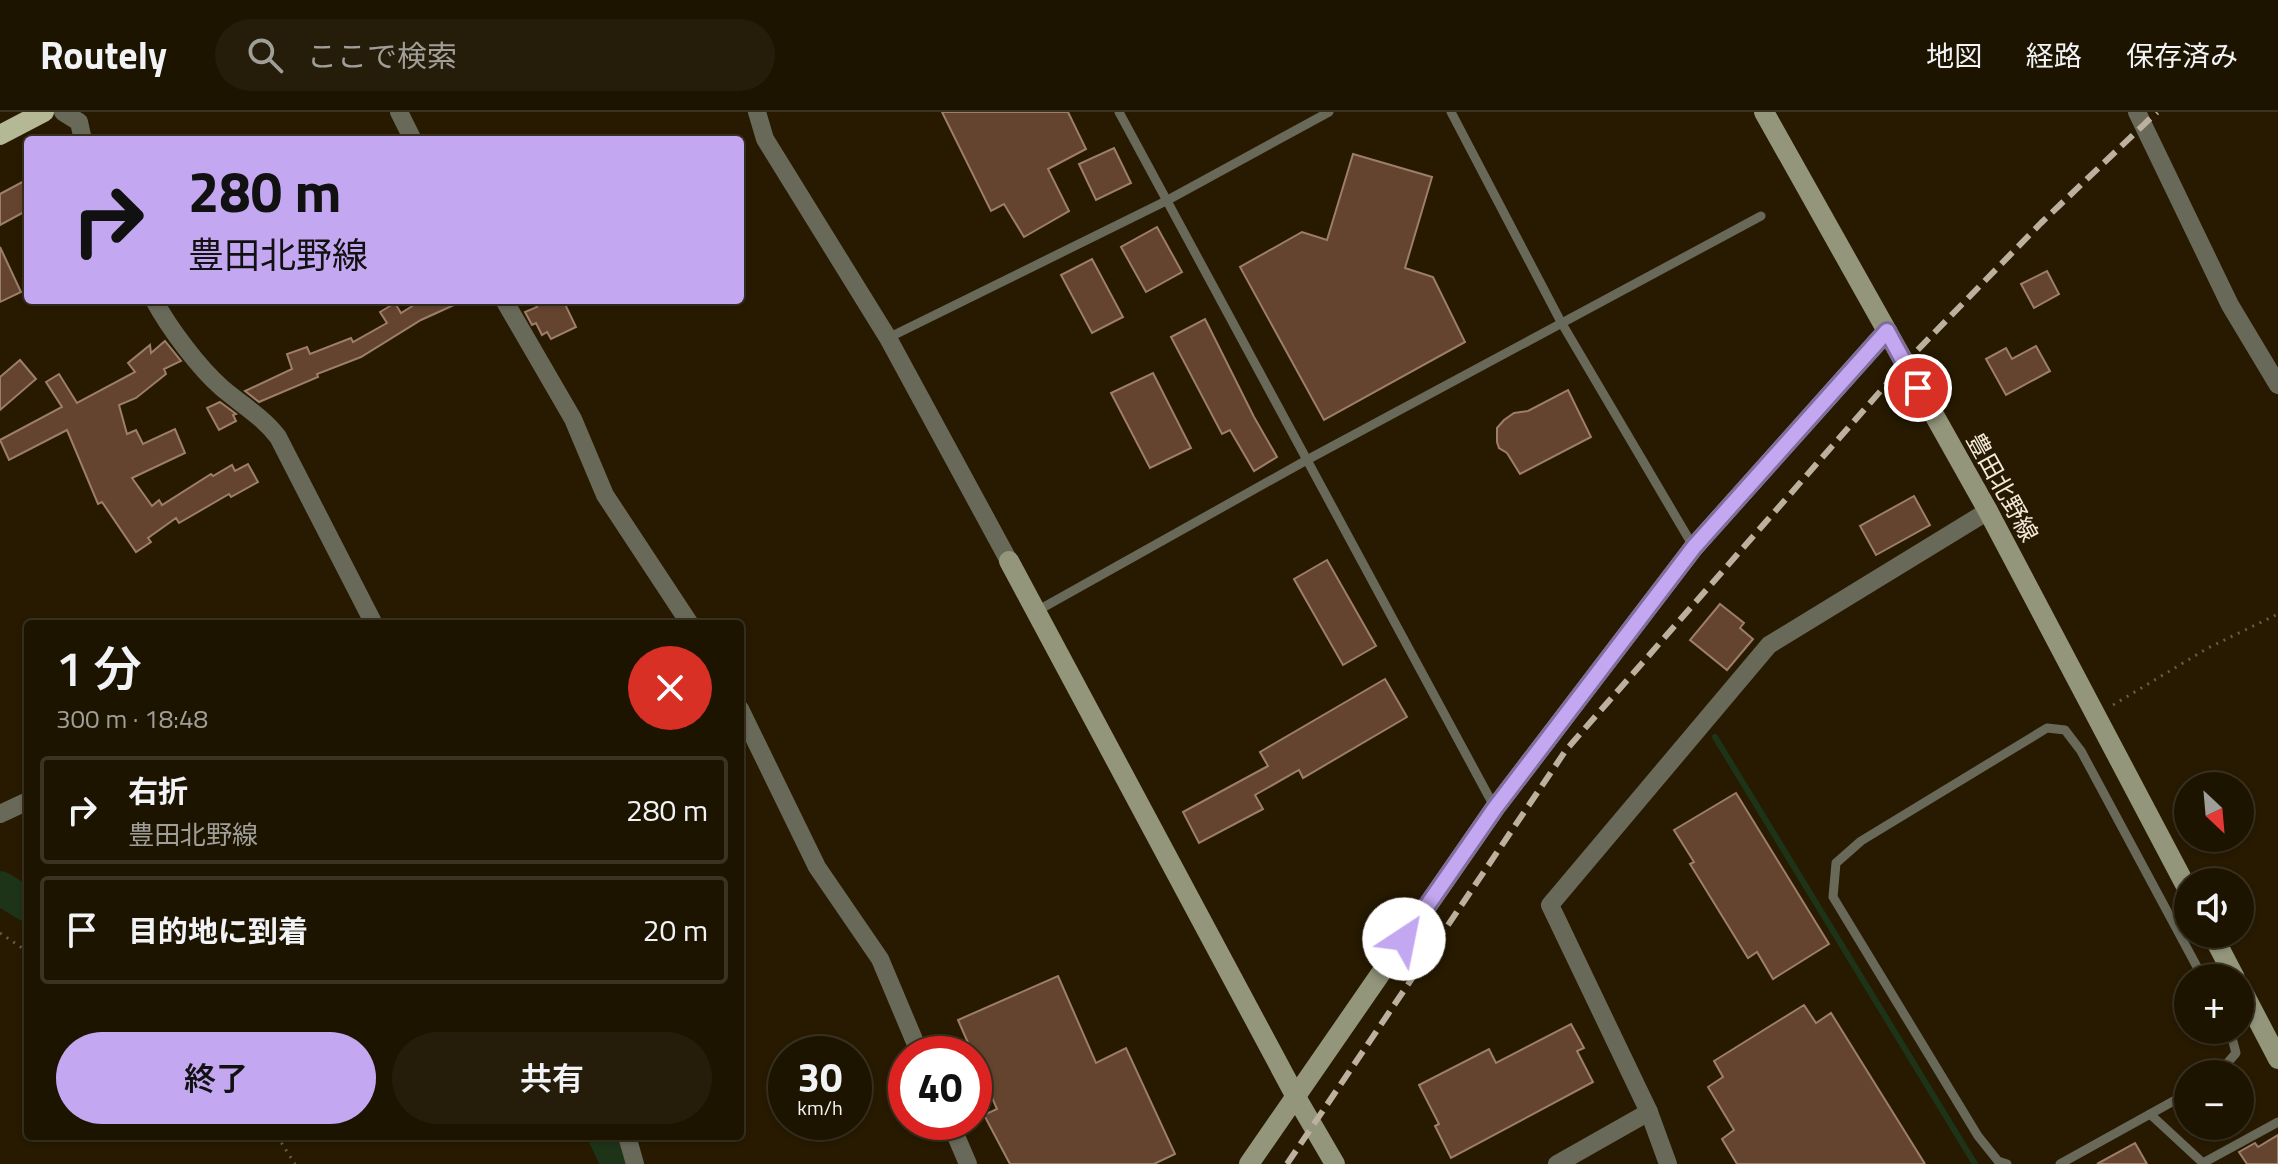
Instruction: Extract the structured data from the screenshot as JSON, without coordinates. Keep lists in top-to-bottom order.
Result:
{
  "streets": {
    "street": ["豊田北野線"]
  },
  "north": "bottom right",
  "page": {
    "header": "Routely",
    "search": "ここで検索",
    "nav": ["地図", "経路", "保存済み"],
    "turn": ["280 m", "豊田北野線"],
    "heading": ["1 分", "300 m · 18:48"],
    "list": [
      {
        "name": "右折",
        "note": "豊田北野線",
        "value": "280 m"
      },
      {
        "name": "目的地に到着",
        "value": "20 m"
      }
    ],
    "map_buttons": ["+", "−"],
    "buttons": ["終了", "共有"],
    "speed": "30 km/h",
    "limit": "40"
  }
}
